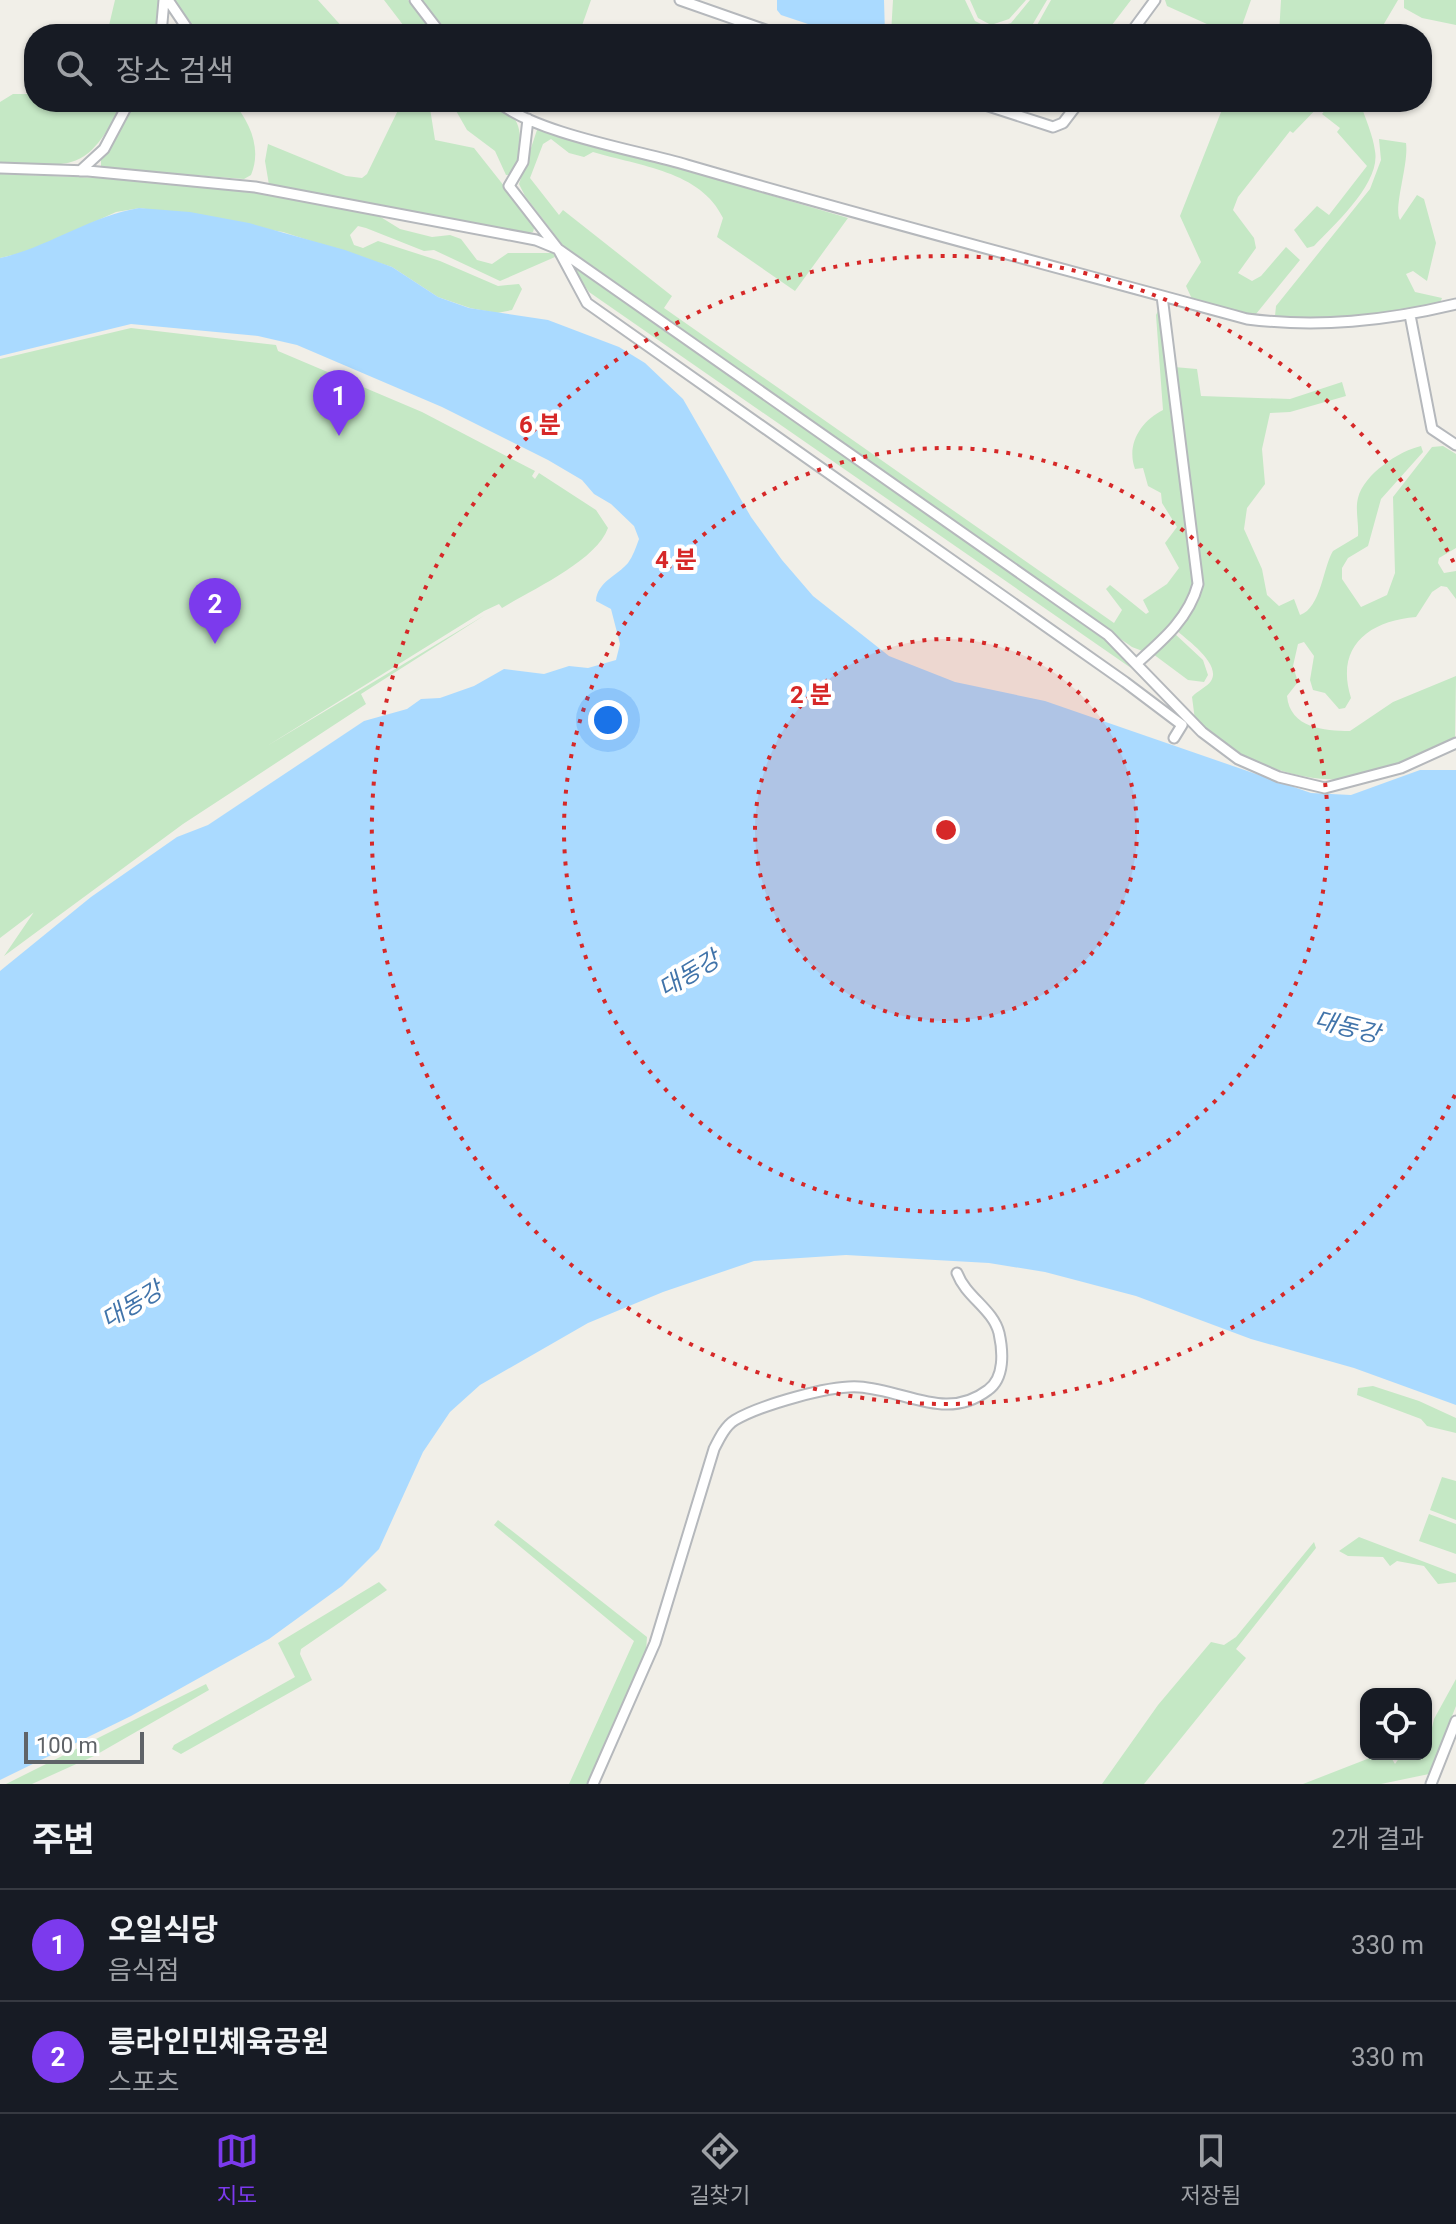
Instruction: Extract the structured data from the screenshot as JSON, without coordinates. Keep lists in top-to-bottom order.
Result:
{
  "water": ["대동강"],
  "scale_bar": "100 m",
  "page": {
    "search": "장소 검색",
    "pins": ["1", "2"],
    "scale": "100 m",
    "heading": ["주변", "2개 결과"],
    "list": [
      {
        "mark": "1",
        "name": "오일식당",
        "note": "음식점",
        "value": "330 m"
      },
      {
        "mark": "2",
        "name": "릉라인민체육공원",
        "note": "스포츠",
        "value": "330 m"
      }
    ],
    "nav": ["지도", "길찾기", "저장됨"]
  },
  "rings": ["6 분", "4 분", "2 분"]
}
